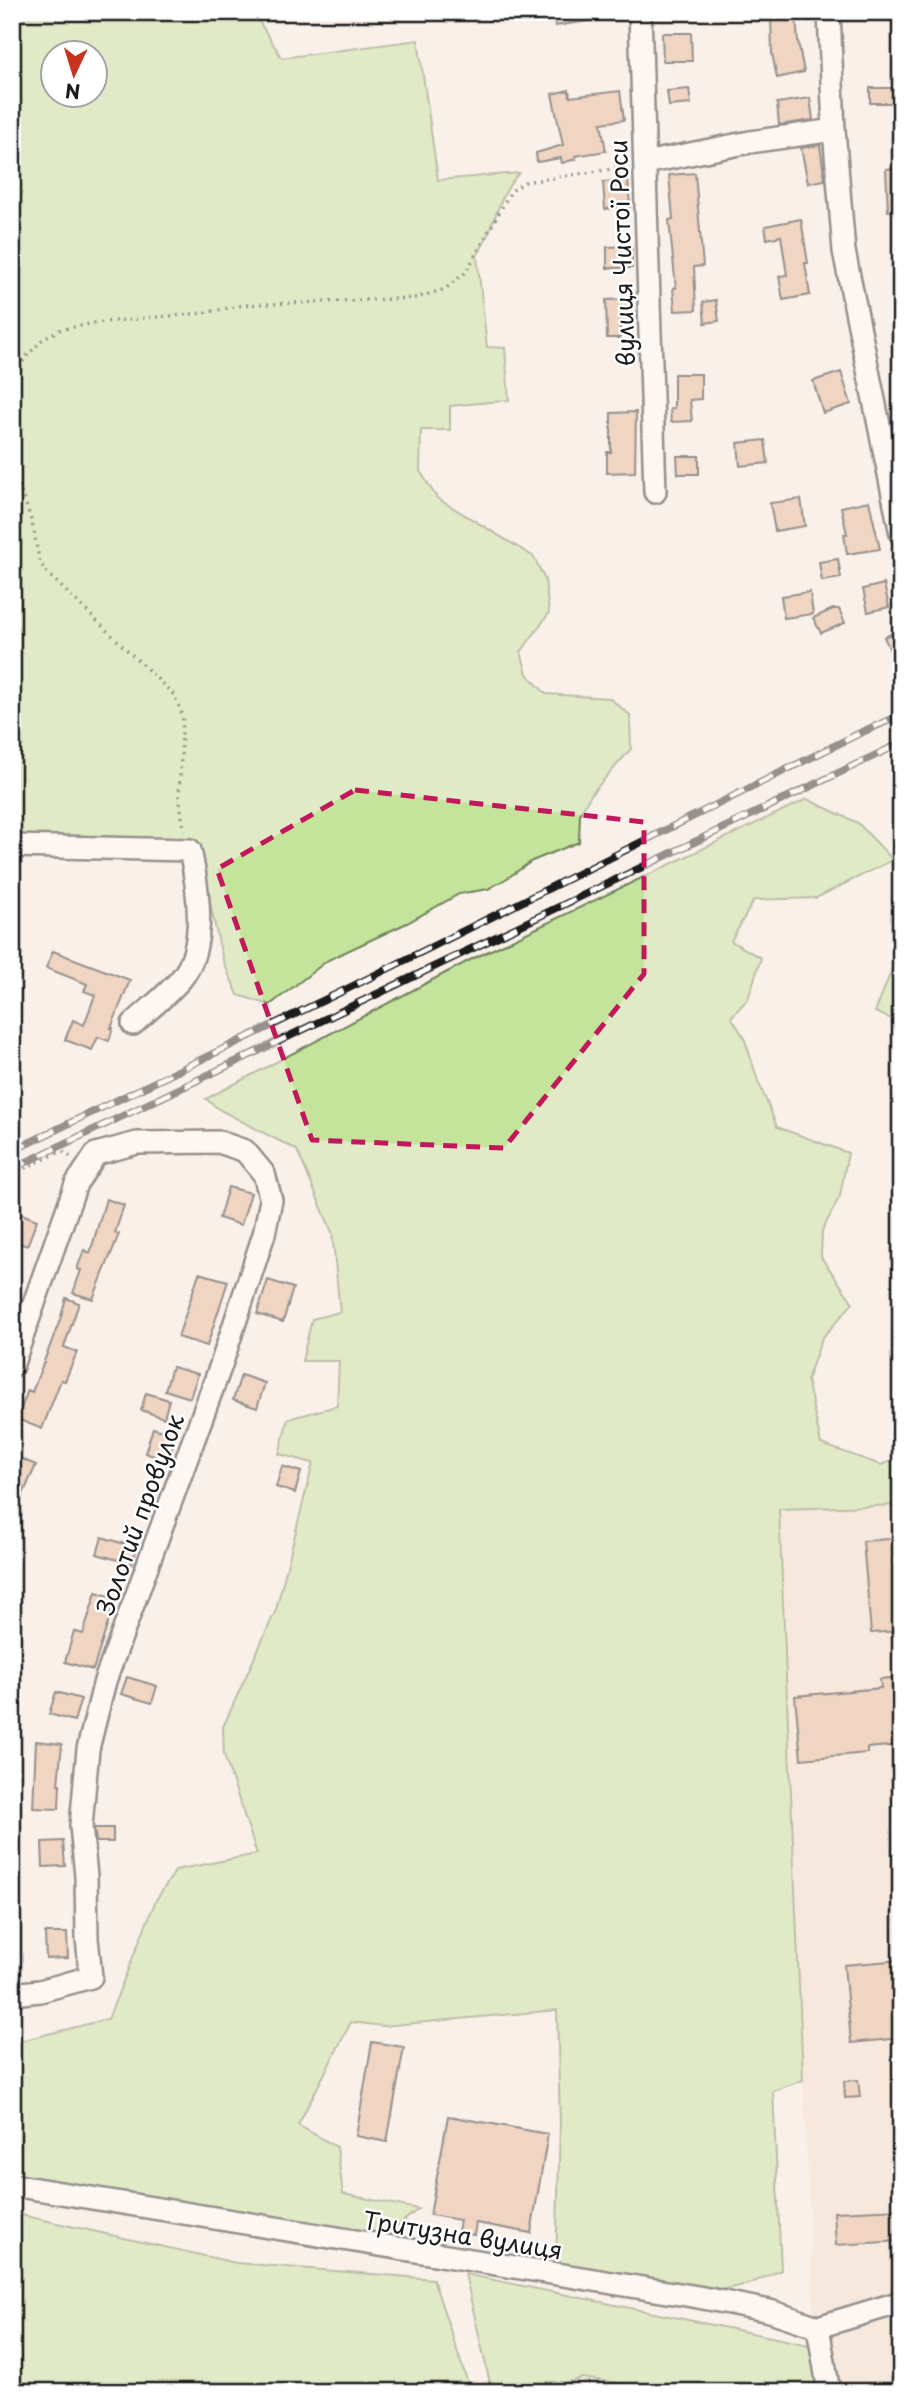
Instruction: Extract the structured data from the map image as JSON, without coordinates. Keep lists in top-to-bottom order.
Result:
{
  "streets": {
    "street": ["вулиця Чистої Роси", "Золотий провулок", "Тритузна вулиця"]
  },
  "north": "bottom"
}
